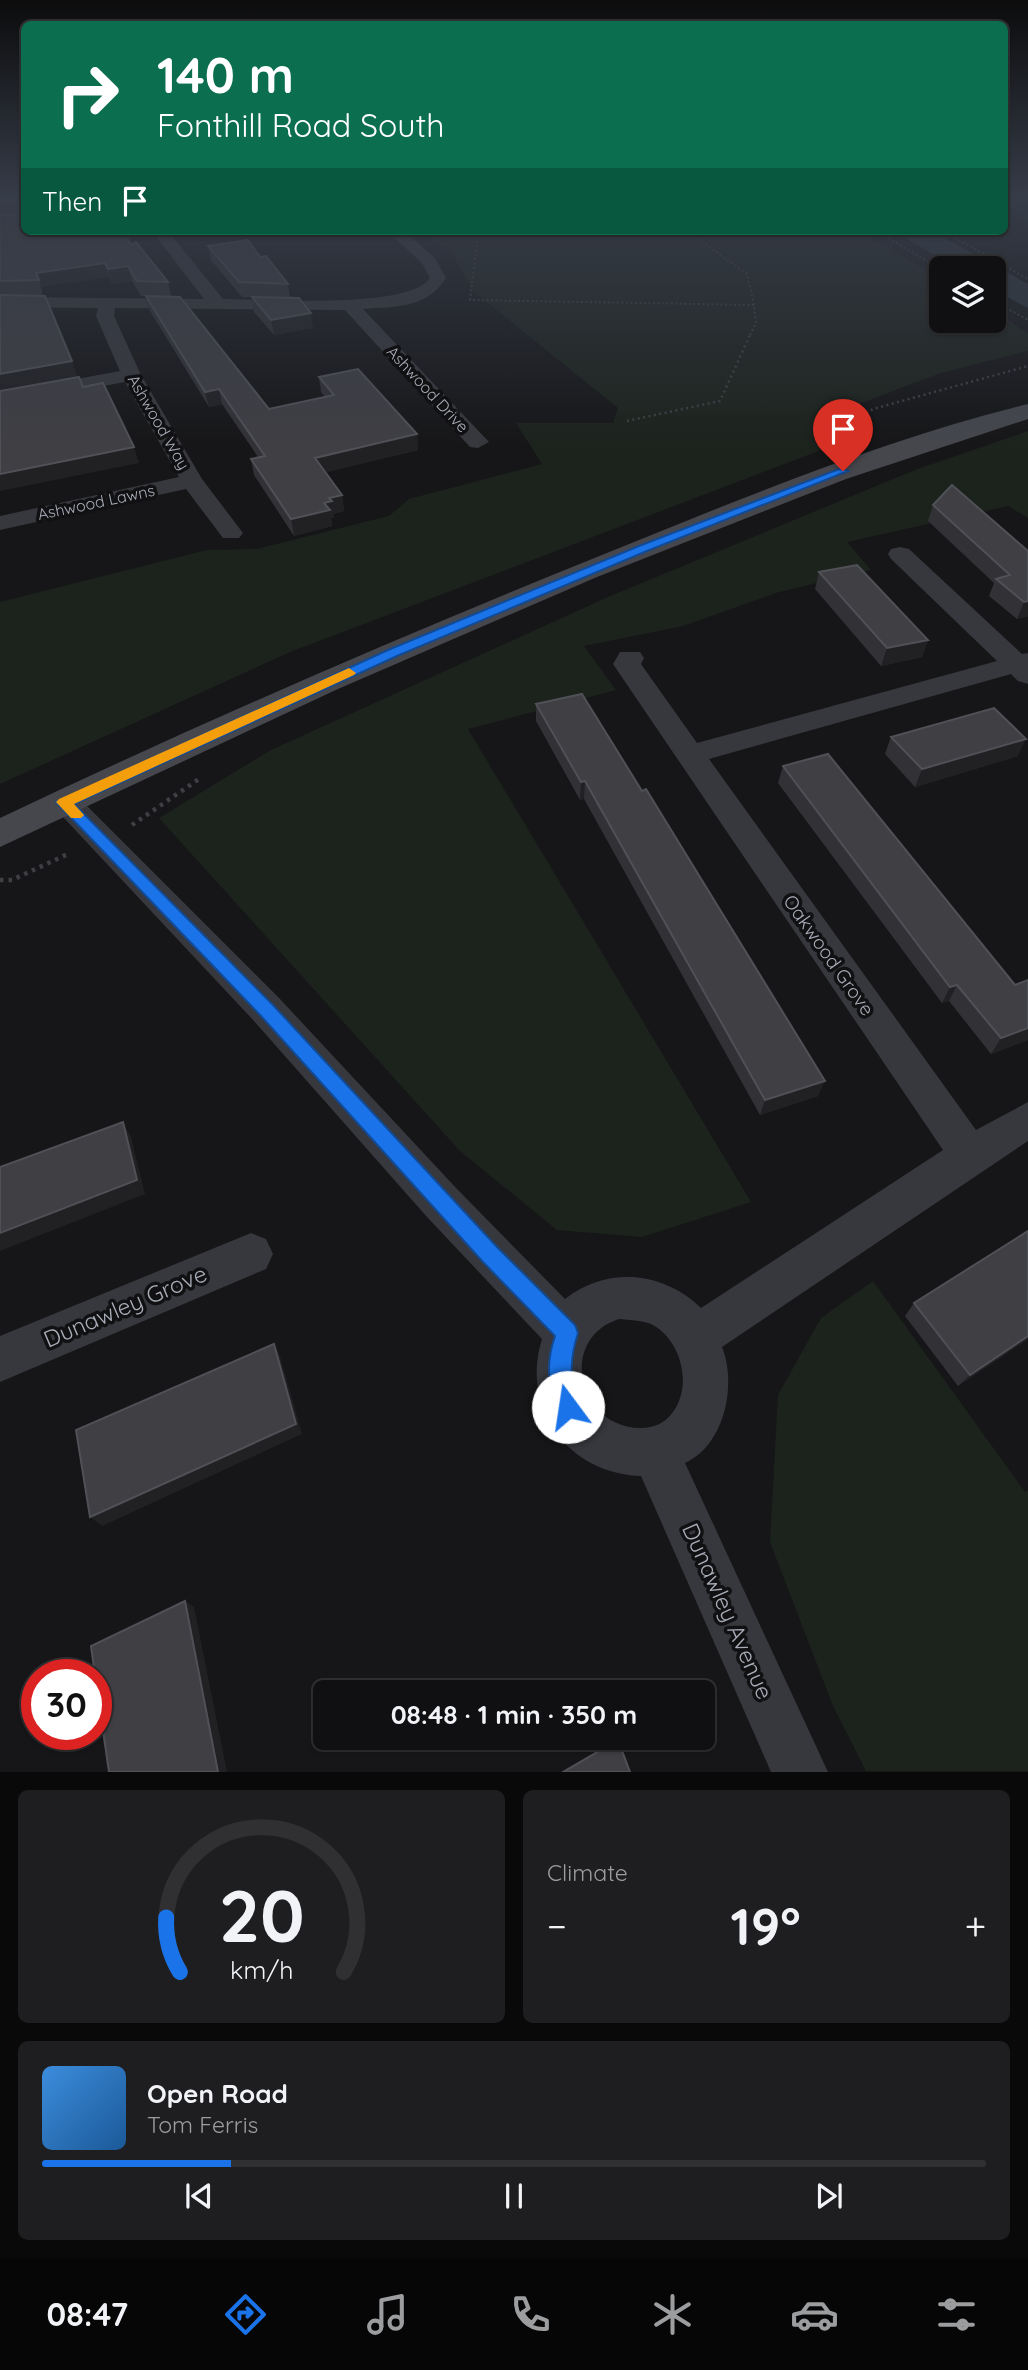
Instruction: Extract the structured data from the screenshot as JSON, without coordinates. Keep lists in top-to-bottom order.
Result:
{
  "streets": {
    "street": [
      "Ashwood Drive",
      "Ashwood Way",
      "Ashwood Lawns",
      "Oakwood Grove",
      "Dunawley Grove",
      "Dunawley Avenue"
    ]
  },
  "crossings": [
    ["Ashwood Way", "Ashwood Lawns"]
  ],
  "page": {
    "turn": ["140 m", "Fonthill Road South"],
    "then": "Then",
    "limit": "30",
    "trip": "08:48 · 1 min · 350 m",
    "tile": "Climate",
    "heat": ["−", "19°", "+"],
    "song": ["Open Road", "Tom Ferris"],
    "tabs": "08:47",
    "gauge": ["20", "km/h"]
  }
}
